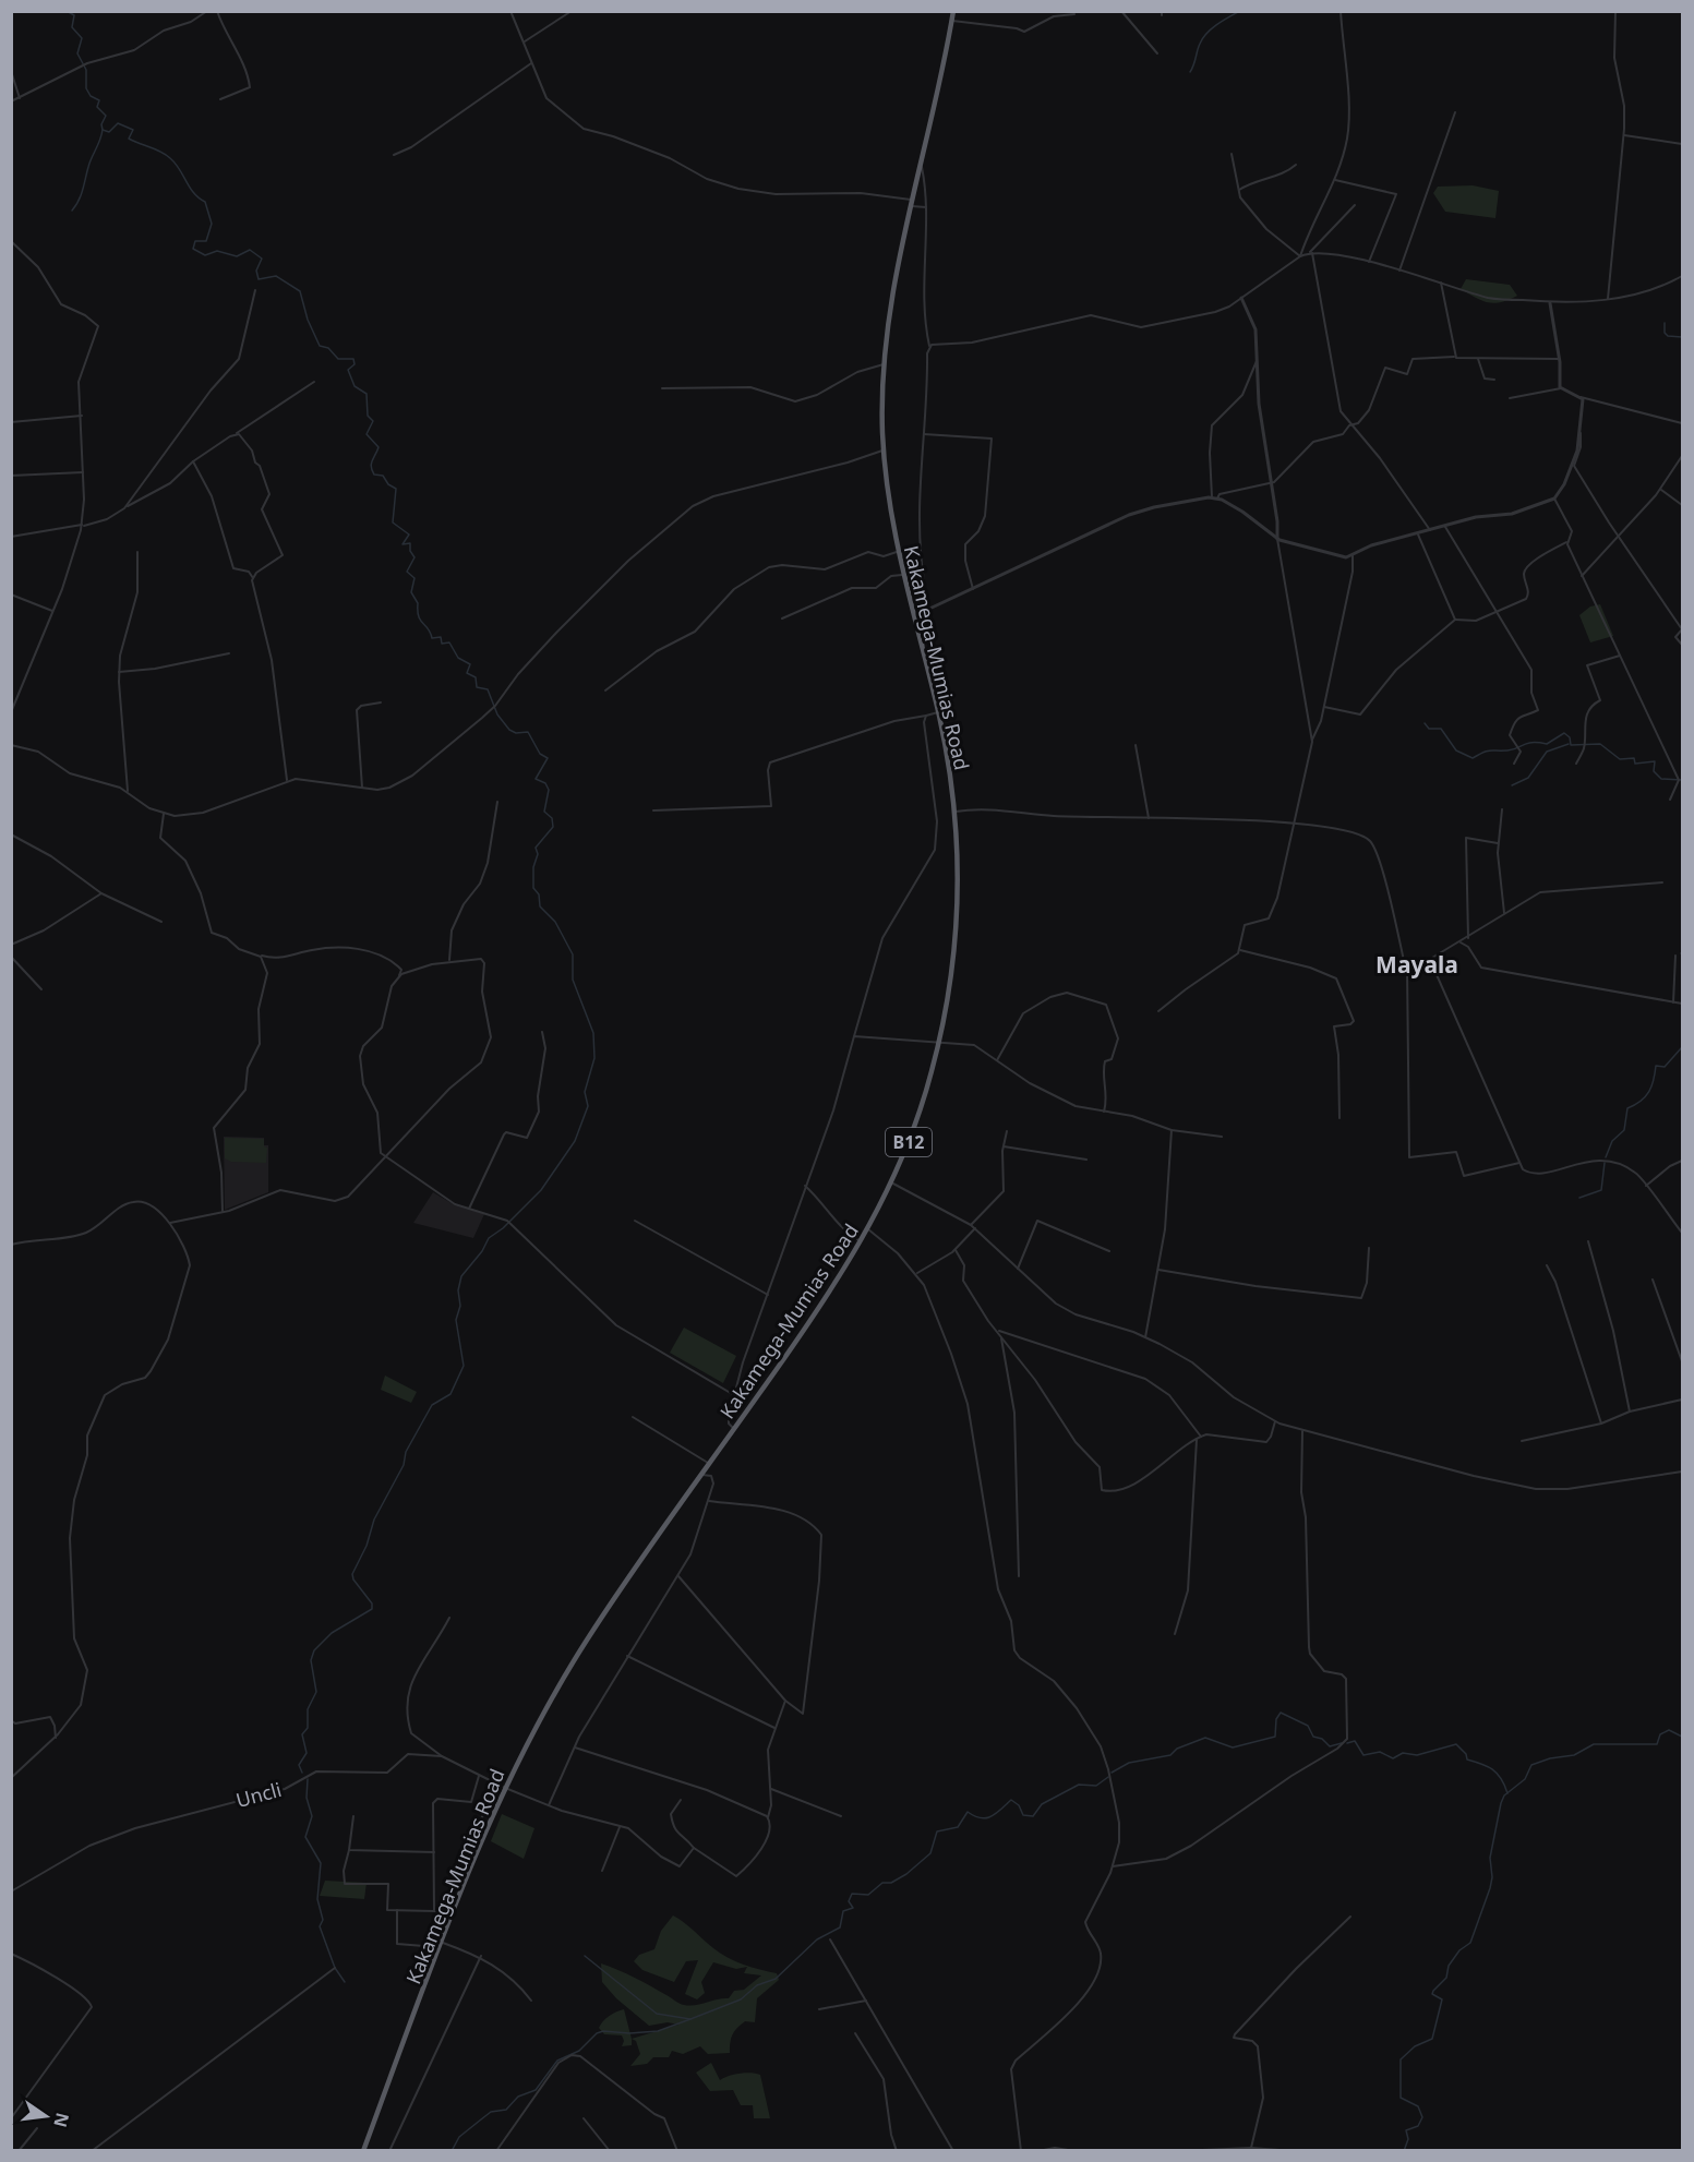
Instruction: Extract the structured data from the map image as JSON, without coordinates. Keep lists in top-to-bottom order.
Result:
{
  "streets": {
    "highway": ["Kakamega-Mumias Road", "B12"],
    "street": ["Uncli"]
  },
  "crossings": [
    ["Kakamega-Mumias Road", "Uncli"]
  ],
  "districts": ["Mayala"],
  "north": "right"
}
